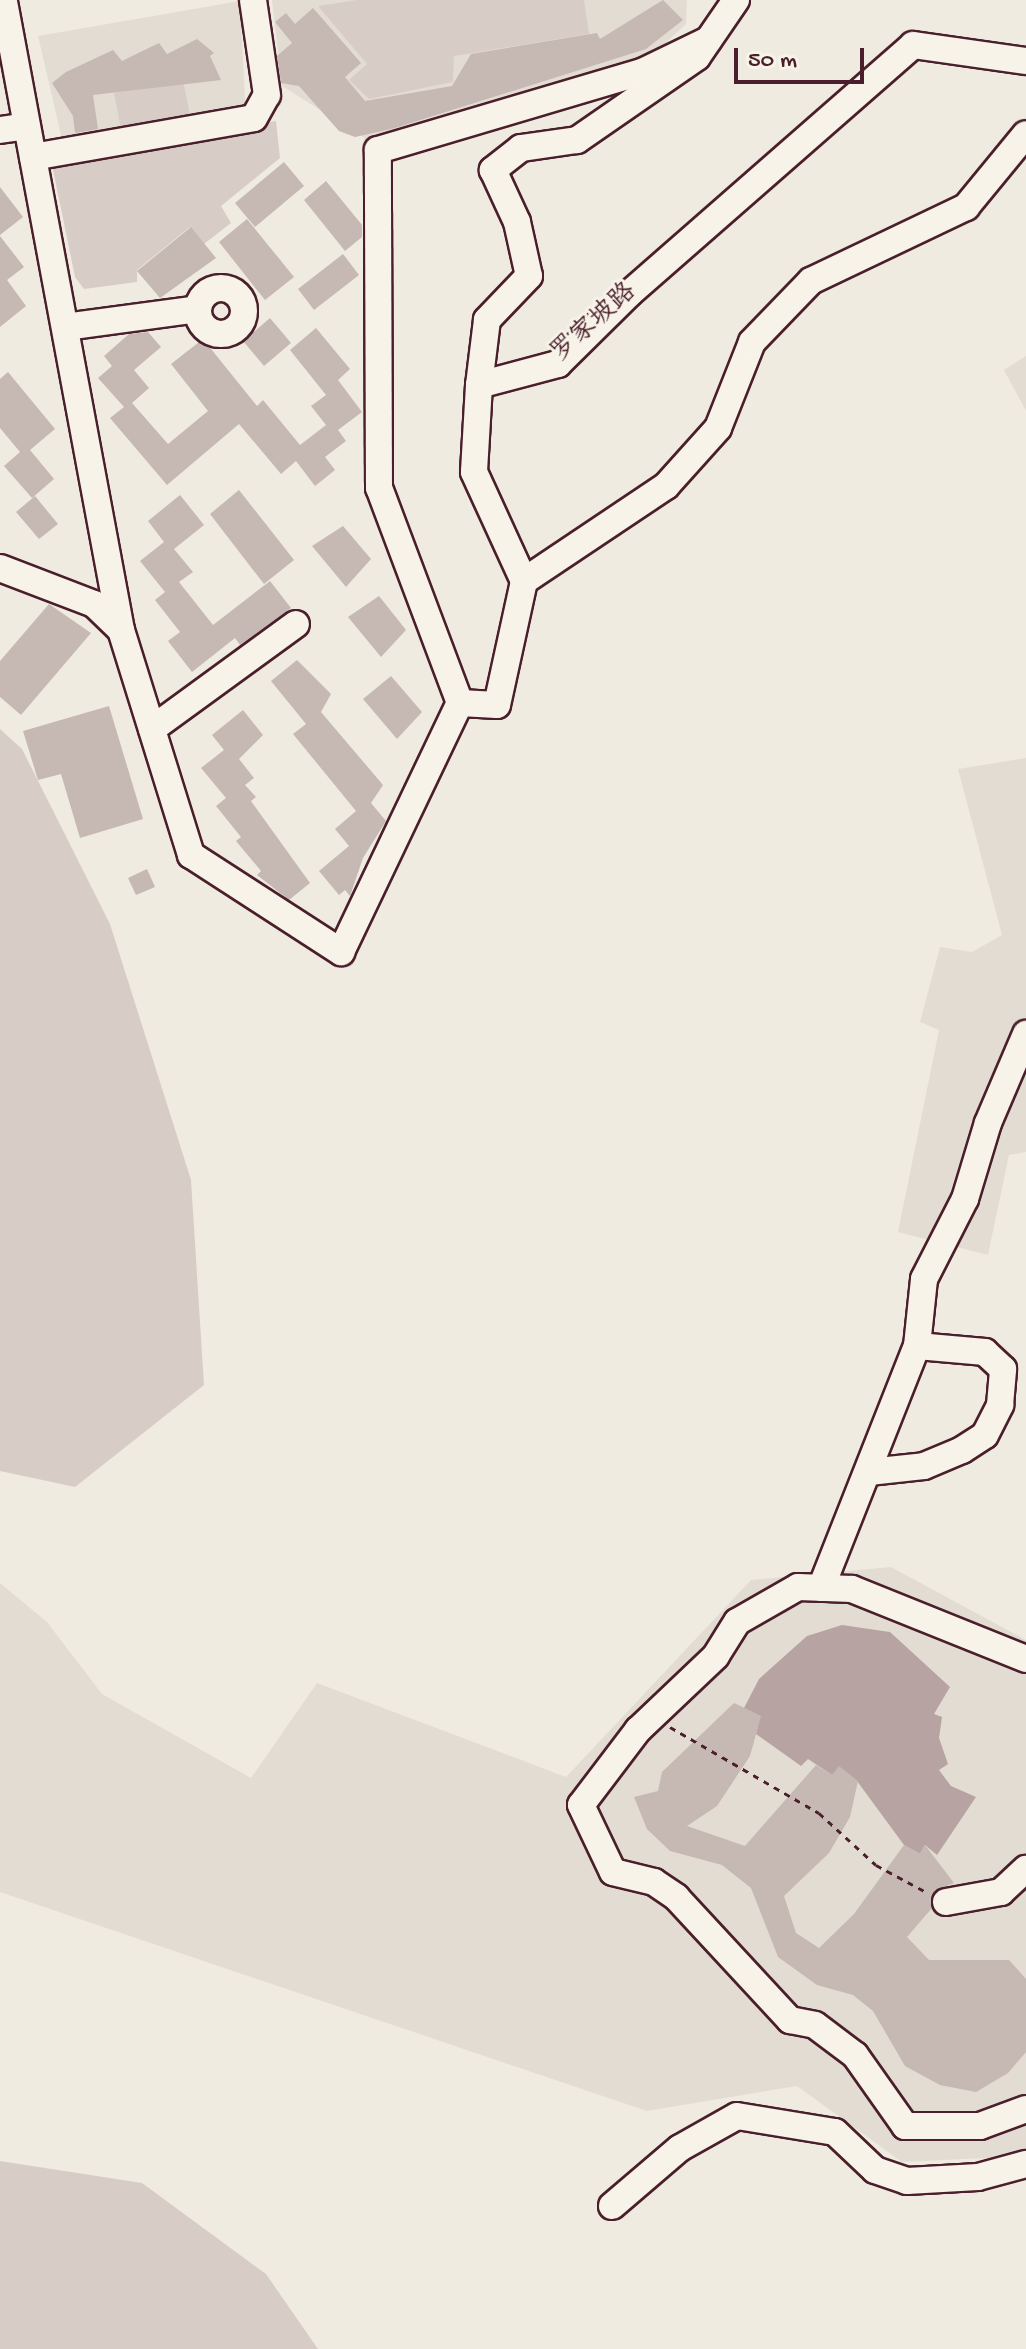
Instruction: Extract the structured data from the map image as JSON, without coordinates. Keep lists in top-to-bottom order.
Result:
{
  "streets": {
    "street": ["罗家坡路"]
  },
  "scale_bar": "50 m"
}
